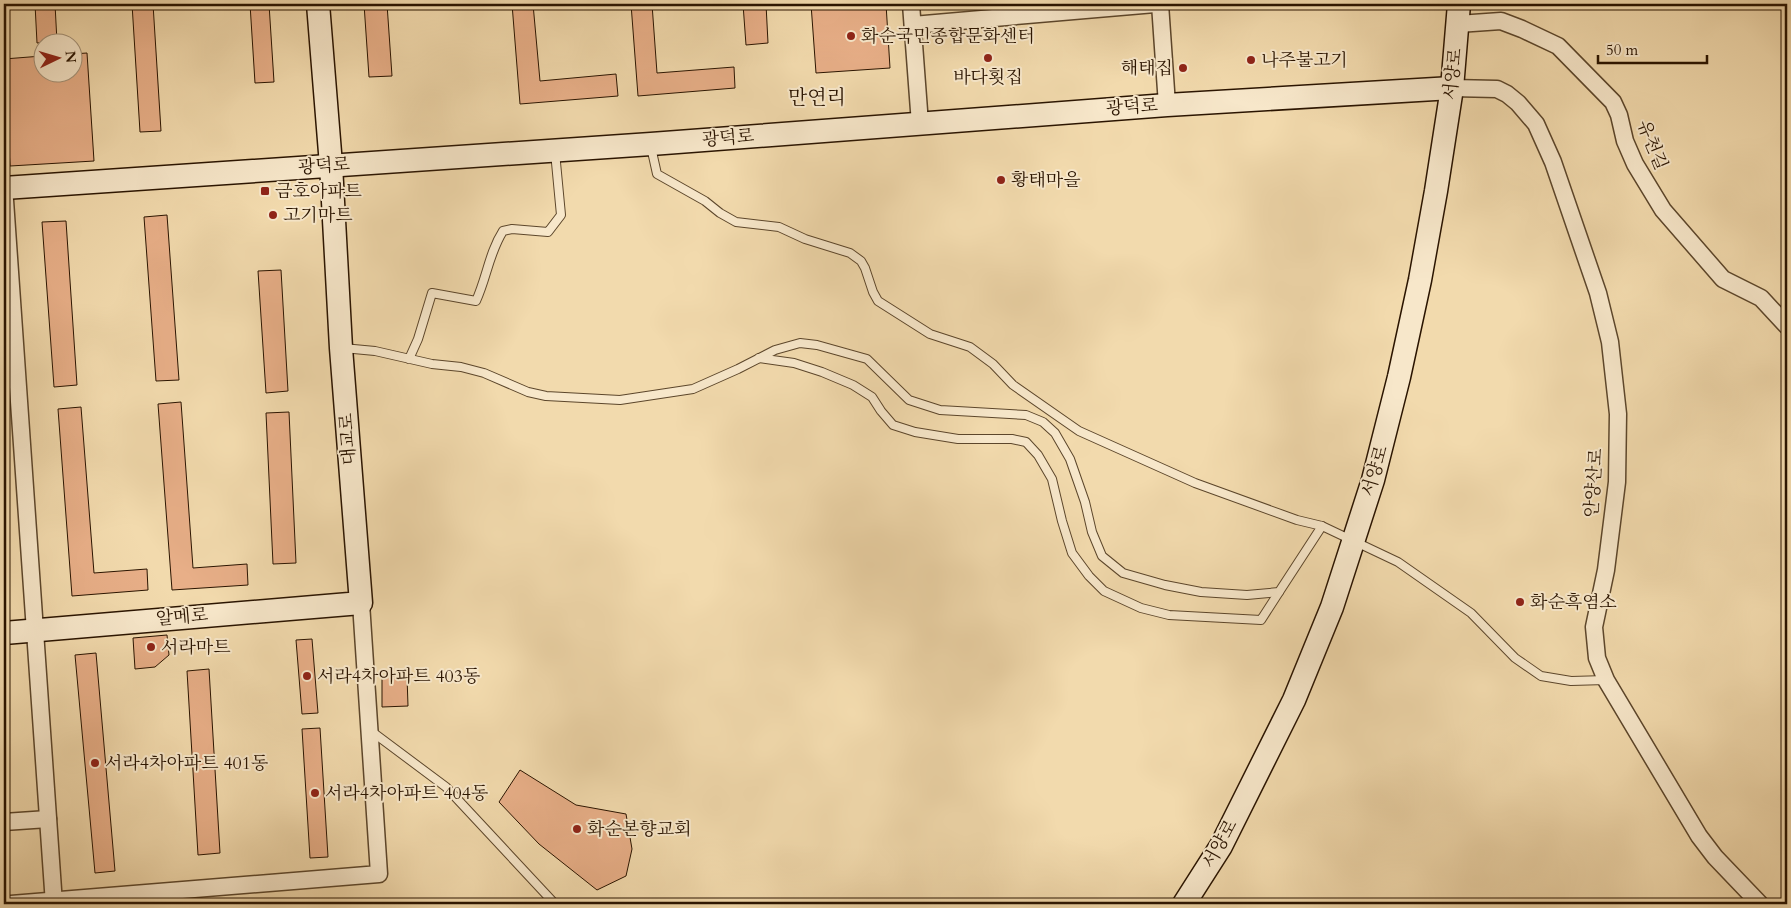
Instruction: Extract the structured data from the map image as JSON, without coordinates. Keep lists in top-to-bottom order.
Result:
{
  "streets": {
    "street": [
      "서양로",
      "광덕로",
      "유천길",
      "대교로",
      "안양산로",
      "알메로"
    ]
  },
  "crossings": [
    ["서양로", "광덕로"],
    ["서양로", "유천길"],
    ["서양로", "안양산로"],
    ["광덕로", "대교로"],
    ["광덕로", "안양산로"],
    ["대교로", "알메로"]
  ],
  "districts": ["만연리"],
  "places": {
    "other": [
      "화순국민종합문화센터",
      "바다횟집",
      "나주불고기",
      "해태집",
      "황태마을",
      "고기마트",
      "화순흑염소",
      "서라마트",
      "서라4차아파트 403동",
      "서라4차아파트 401동",
      "서라4차아파트 404동",
      "화순본향교회"
    ],
    "transit": ["금호아파트"]
  },
  "scale_bar": "50 m",
  "north": "right"
}
